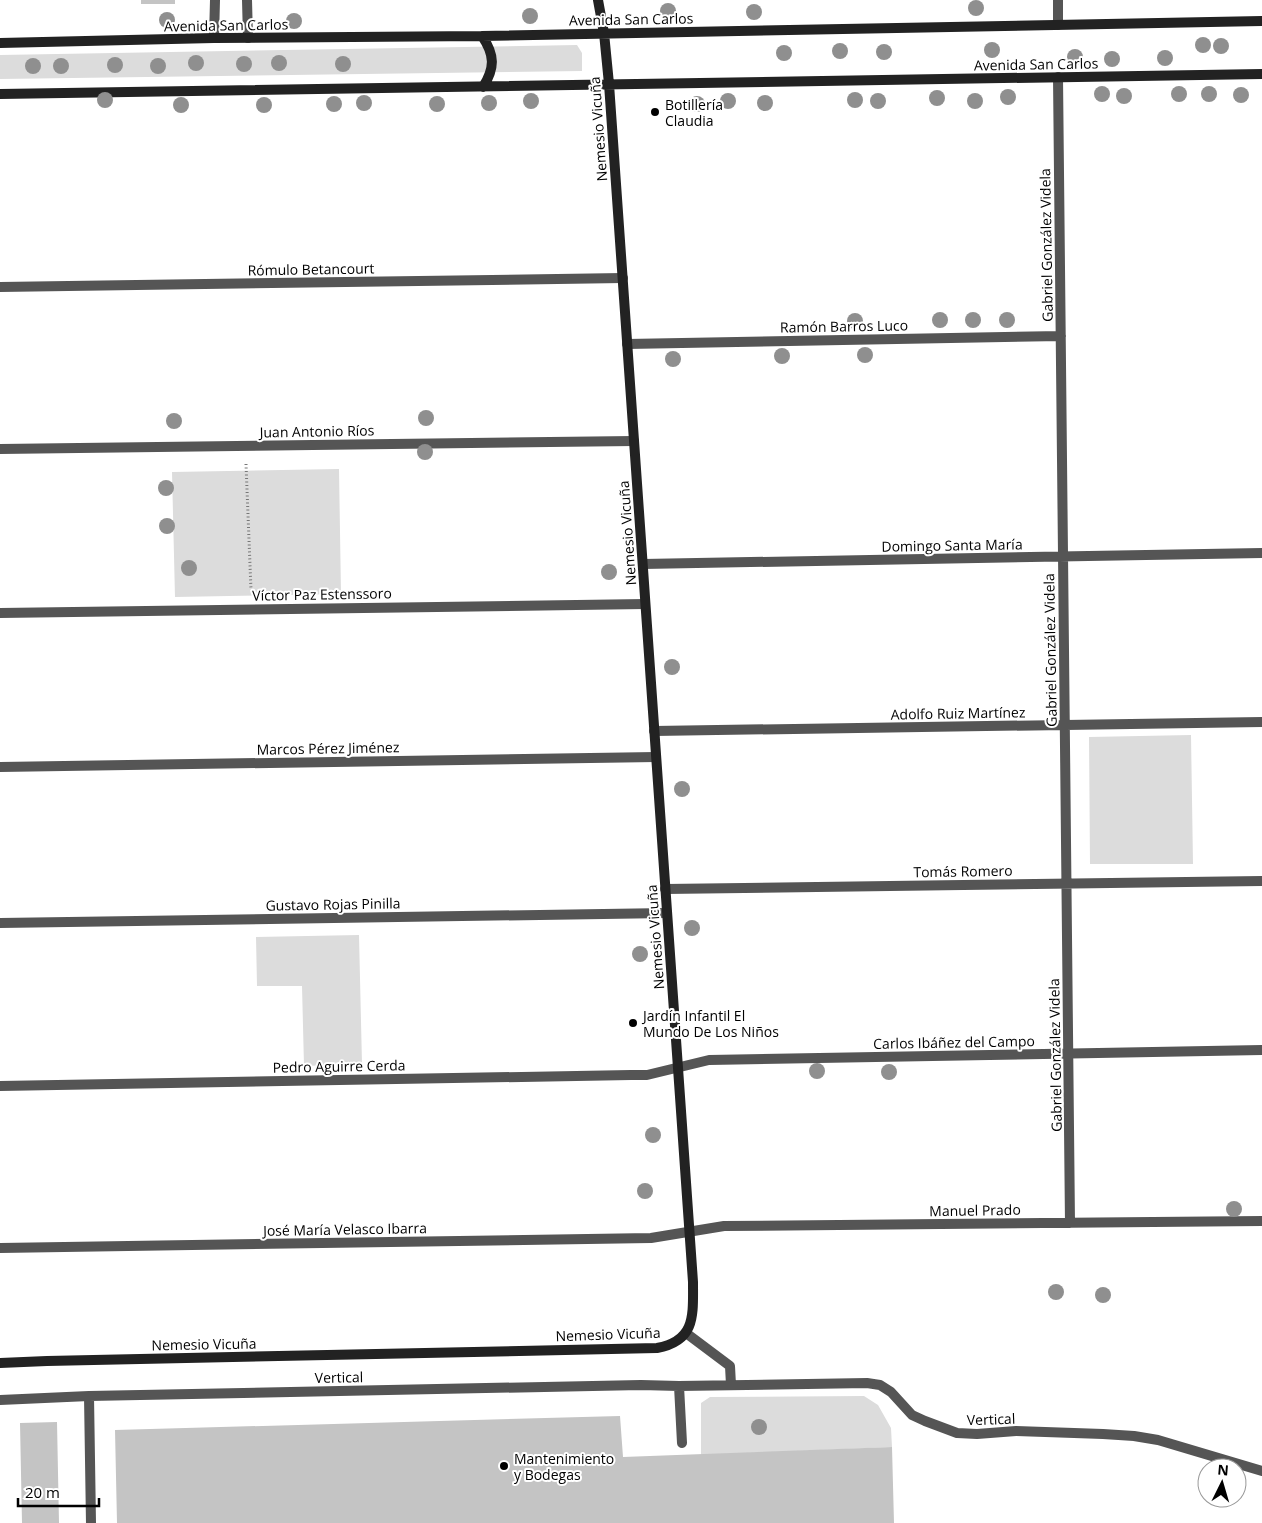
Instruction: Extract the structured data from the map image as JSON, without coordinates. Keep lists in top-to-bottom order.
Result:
{
  "streets": {
    "main road": ["Avenida San Carlos", "Nemesio Vicuña"],
    "street": [
      "Gabriel González Videla",
      "Rómulo Betancourt",
      "Ramón Barros Luco",
      "Juan Antonio Ríos",
      "Domingo Santa María",
      "Víctor Paz Estenssoro",
      "Adolfo Ruiz Martínez",
      "Marcos Pérez Jiménez",
      "Tomás Romero",
      "Gustavo Rojas Pinilla",
      "Carlos Ibáñez del Campo",
      "Pedro Aguirre Cerda",
      "Manuel Prado",
      "José María Velasco Ibarra",
      "Vertical"
    ]
  },
  "crossings": [
    ["Avenida San Carlos", "Nemesio Vicuña"],
    ["Avenida San Carlos", "Gabriel González Videla"],
    ["Nemesio Vicuña", "Rómulo Betancourt"],
    ["Nemesio Vicuña", "Ramón Barros Luco"],
    ["Nemesio Vicuña", "Juan Antonio Ríos"],
    ["Nemesio Vicuña", "Domingo Santa María"],
    ["Nemesio Vicuña", "Víctor Paz Estenssoro"],
    ["Nemesio Vicuña", "Adolfo Ruiz Martínez"],
    ["Nemesio Vicuña", "Marcos Pérez Jiménez"],
    ["Nemesio Vicuña", "Tomás Romero"],
    ["Nemesio Vicuña", "Gustavo Rojas Pinilla"],
    ["Nemesio Vicuña", "Carlos Ibáñez del Campo"],
    ["Nemesio Vicuña", "Pedro Aguirre Cerda"],
    ["Nemesio Vicuña", "Manuel Prado"],
    ["Nemesio Vicuña", "José María Velasco Ibarra"],
    ["Gabriel González Videla", "Ramón Barros Luco"],
    ["Gabriel González Videla", "Domingo Santa María"],
    ["Gabriel González Videla", "Adolfo Ruiz Martínez"],
    ["Gabriel González Videla", "Tomás Romero"],
    ["Gabriel González Videla", "Carlos Ibáñez del Campo"],
    ["Gabriel González Videla", "Manuel Prado"],
    ["Carlos Ibáñez del Campo", "Pedro Aguirre Cerda"],
    ["Manuel Prado", "José María Velasco Ibarra"]
  ],
  "places": ["Botillería Claudia", "Jardín Infantil El Mundo De Los Niños", "Mantenimiento y Bodegas"],
  "scale_bar": "20 m",
  "north": "top"
}
